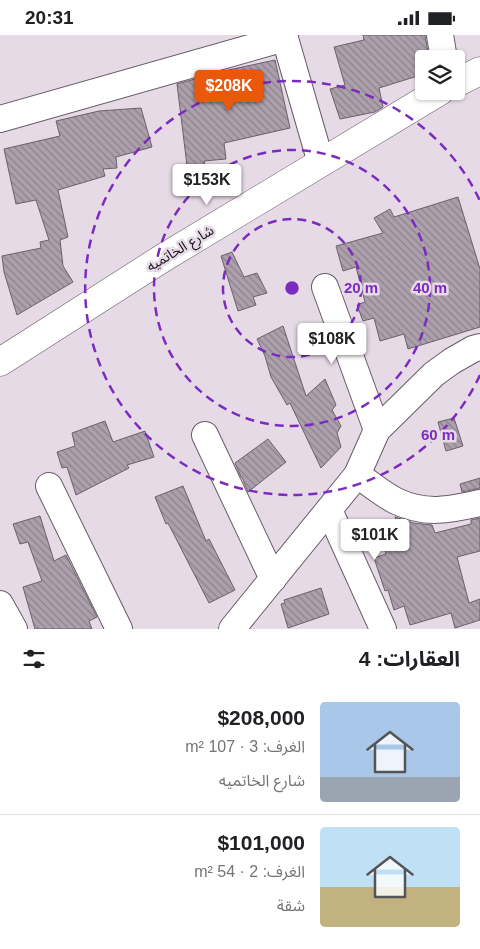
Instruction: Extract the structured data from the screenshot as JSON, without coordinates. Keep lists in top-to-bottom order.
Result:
{
  "streets": {
    "street": ["شارع الخاتميه"]
  },
  "page": {
    "status": "20:31",
    "price": [
      "$208K",
      "$153K",
      "$108K",
      "$101K"
    ],
    "heading": "العقارات: 4",
    "list": [
      {
        "name": "$208,000",
        "note": "الغرف: 3 · 107 m² · شارع الخاتميه"
      },
      {
        "name": "$101,000",
        "note": "الغرف: 2 · 54 m² · شقة"
      }
    ]
  },
  "rings": ["20 m", "40 m", "60 m"]
}
